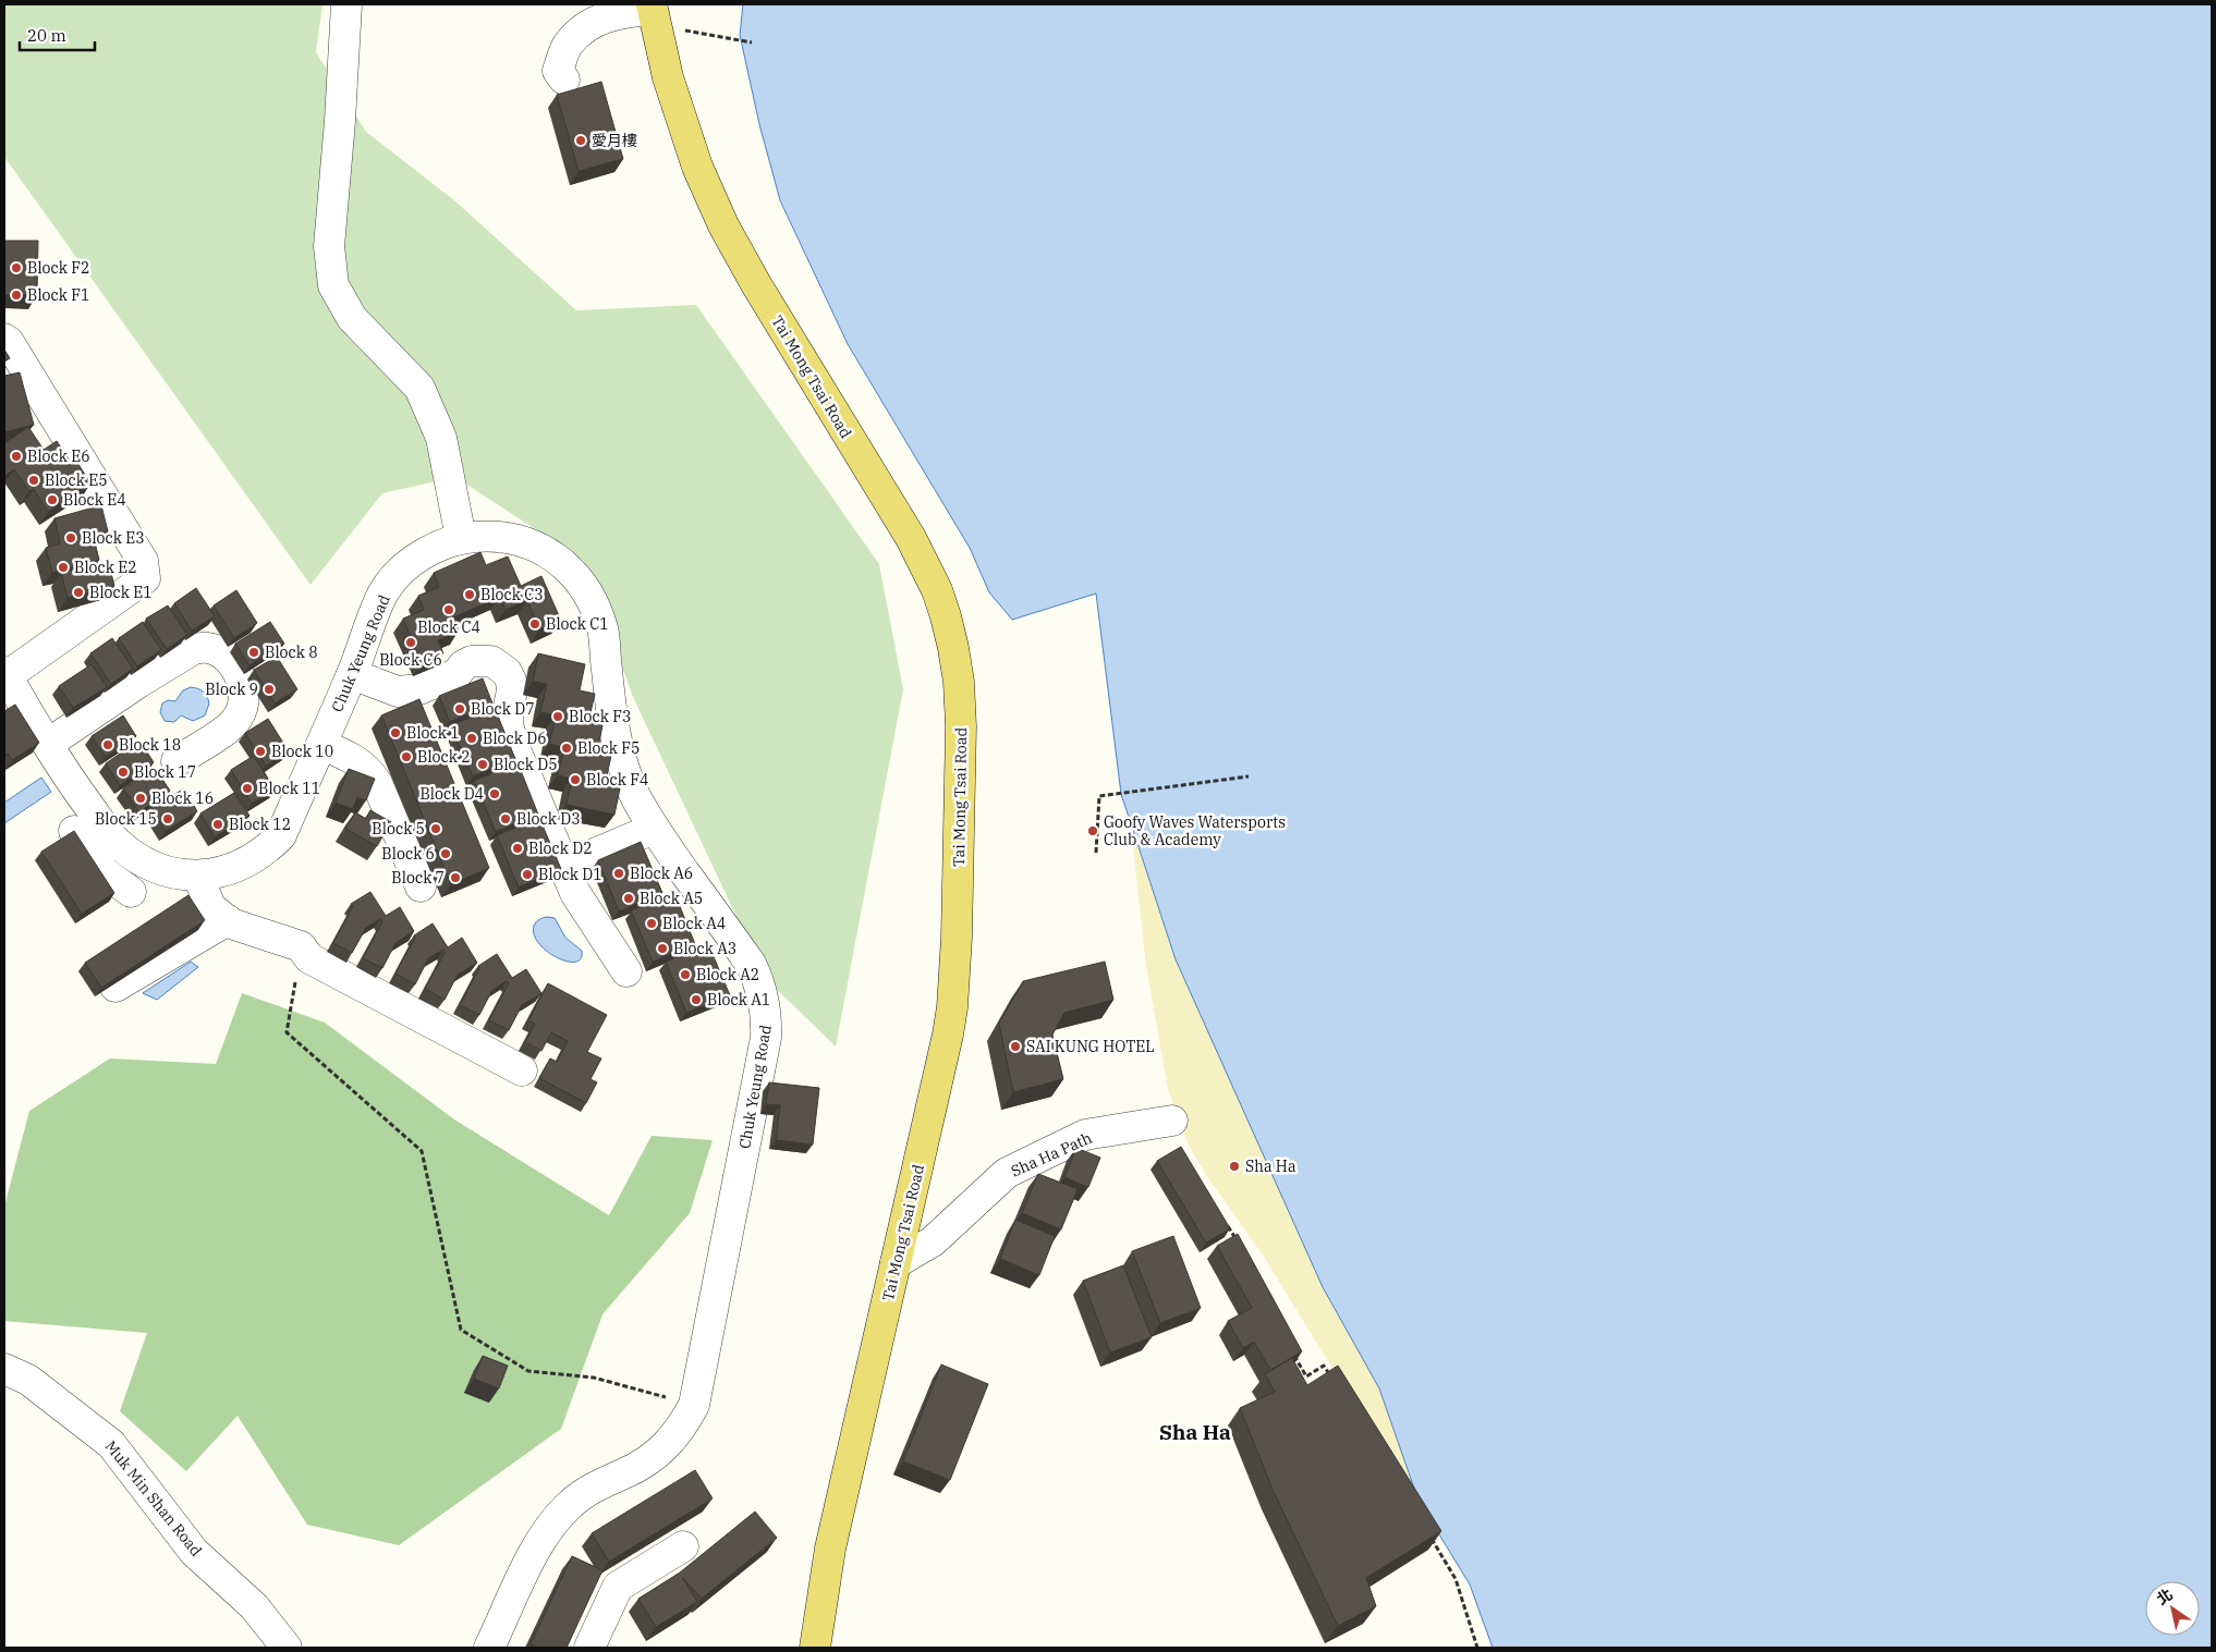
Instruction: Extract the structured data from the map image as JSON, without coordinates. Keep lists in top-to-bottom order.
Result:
{
  "streets": {
    "main road": ["Tai Mong Tsai Road"],
    "street": ["Chuk Yeung Road", "Sha Ha Path", "Muk Min Shan Road"]
  },
  "crossings": [
    ["Tai Mong Tsai Road", "Sha Ha Path"]
  ],
  "districts": ["Sha Ha"],
  "places": [
    "愛月樓",
    "Block F2",
    "Block F1",
    "Block E6",
    "Block E5",
    "Block E4",
    "Block E3",
    "Block E2",
    "Block E1",
    "Block C3",
    "Block C4",
    "Block C1",
    "Block C6",
    "Block 8",
    "Block 9",
    "Block D7",
    "Block F3",
    "Block 1",
    "Block D6",
    "Block 18",
    "Block F5",
    "Block 10",
    "Block 2",
    "Block D5",
    "Block 17",
    "Block F4",
    "Block 11",
    "Block D4",
    "Block 16",
    "Block 15",
    "Block D3",
    "Block 12",
    "Block 5",
    "Goofy Waves Watersports Club & Academy",
    "Block D2",
    "Block 6",
    "Block A6",
    "Block D1",
    "Block 7",
    "Block A5",
    "Block A4",
    "Block A3",
    "Block A2",
    "Block A1",
    "SAI KUNG HOTEL",
    "Sha Ha"
  ],
  "scale_bar": "20 m",
  "north": "top left"
}
